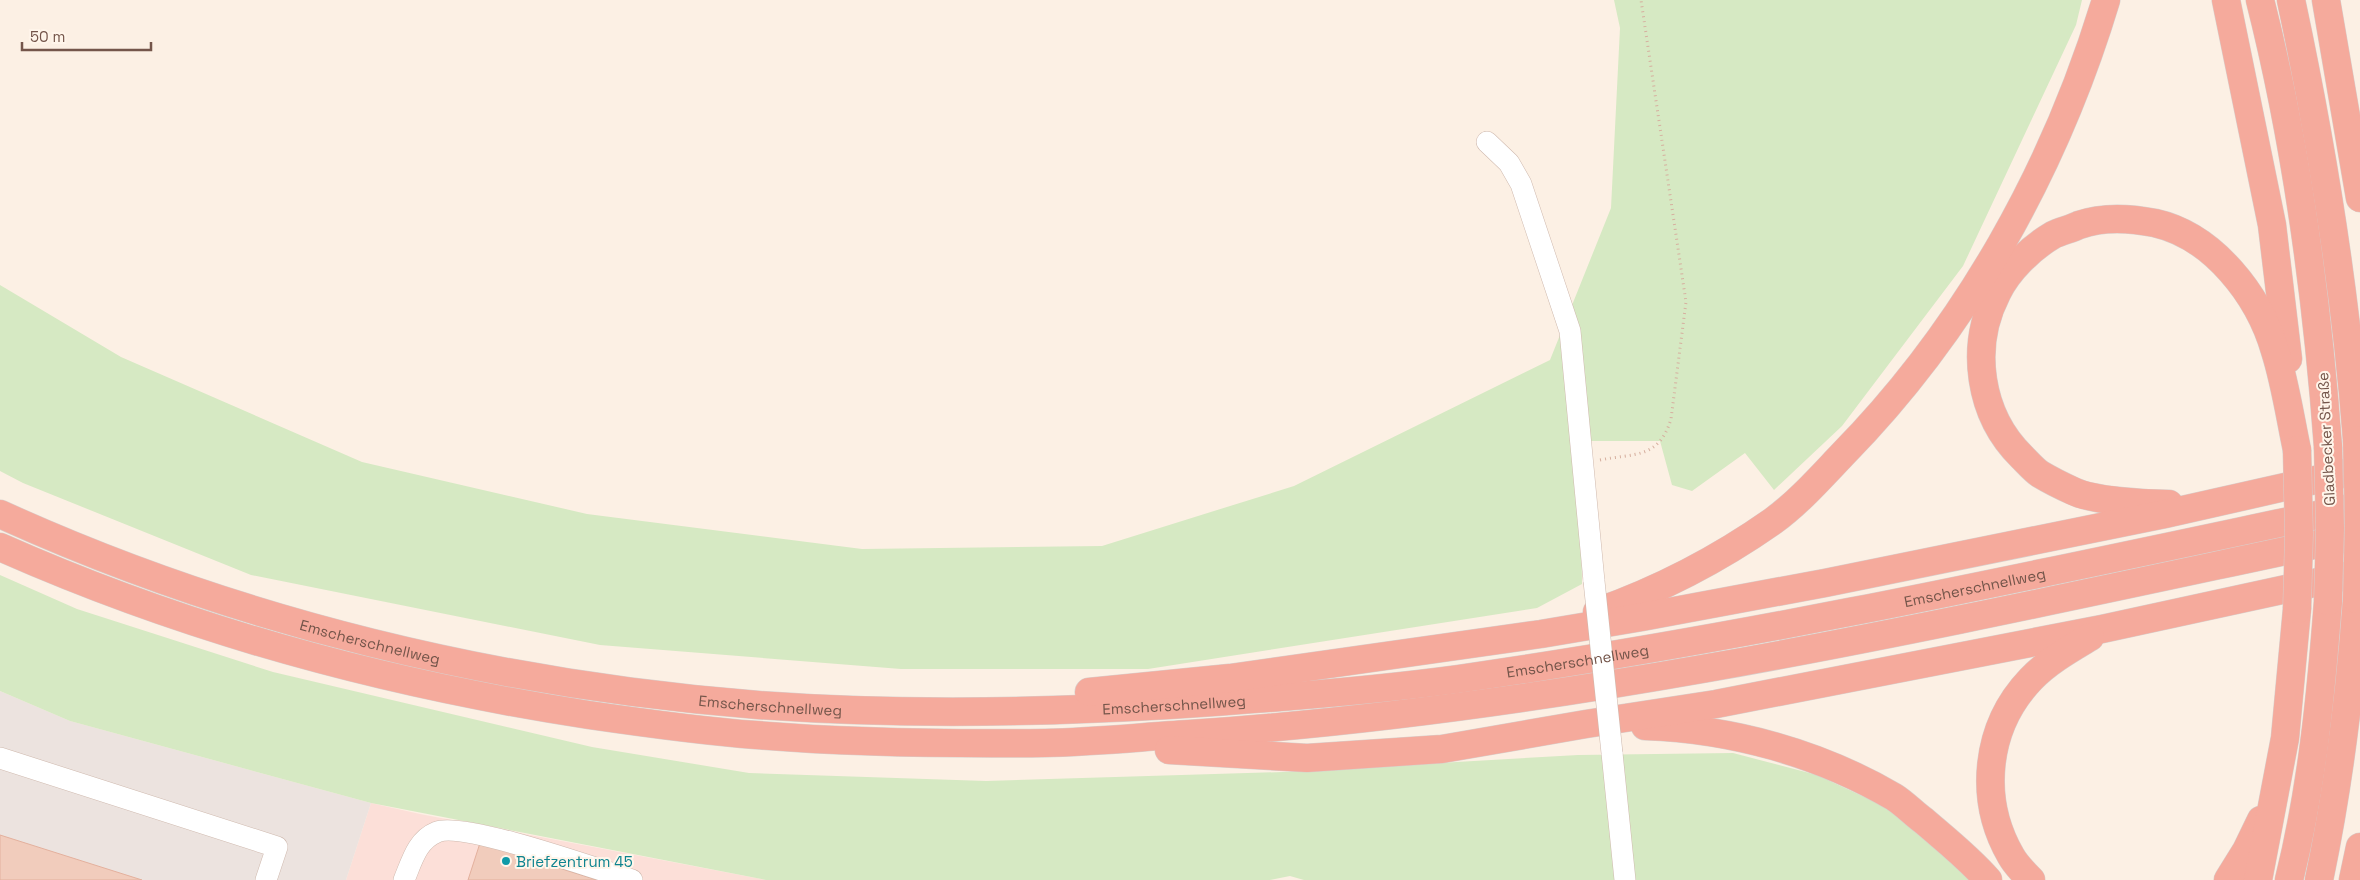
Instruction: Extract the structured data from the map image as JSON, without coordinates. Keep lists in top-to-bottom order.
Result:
{
  "streets": {
    "highway": ["Gladbecker Straße", "Emscherschnellweg"]
  },
  "places": ["Briefzentrum 45"],
  "scale_bar": "50 m"
}
